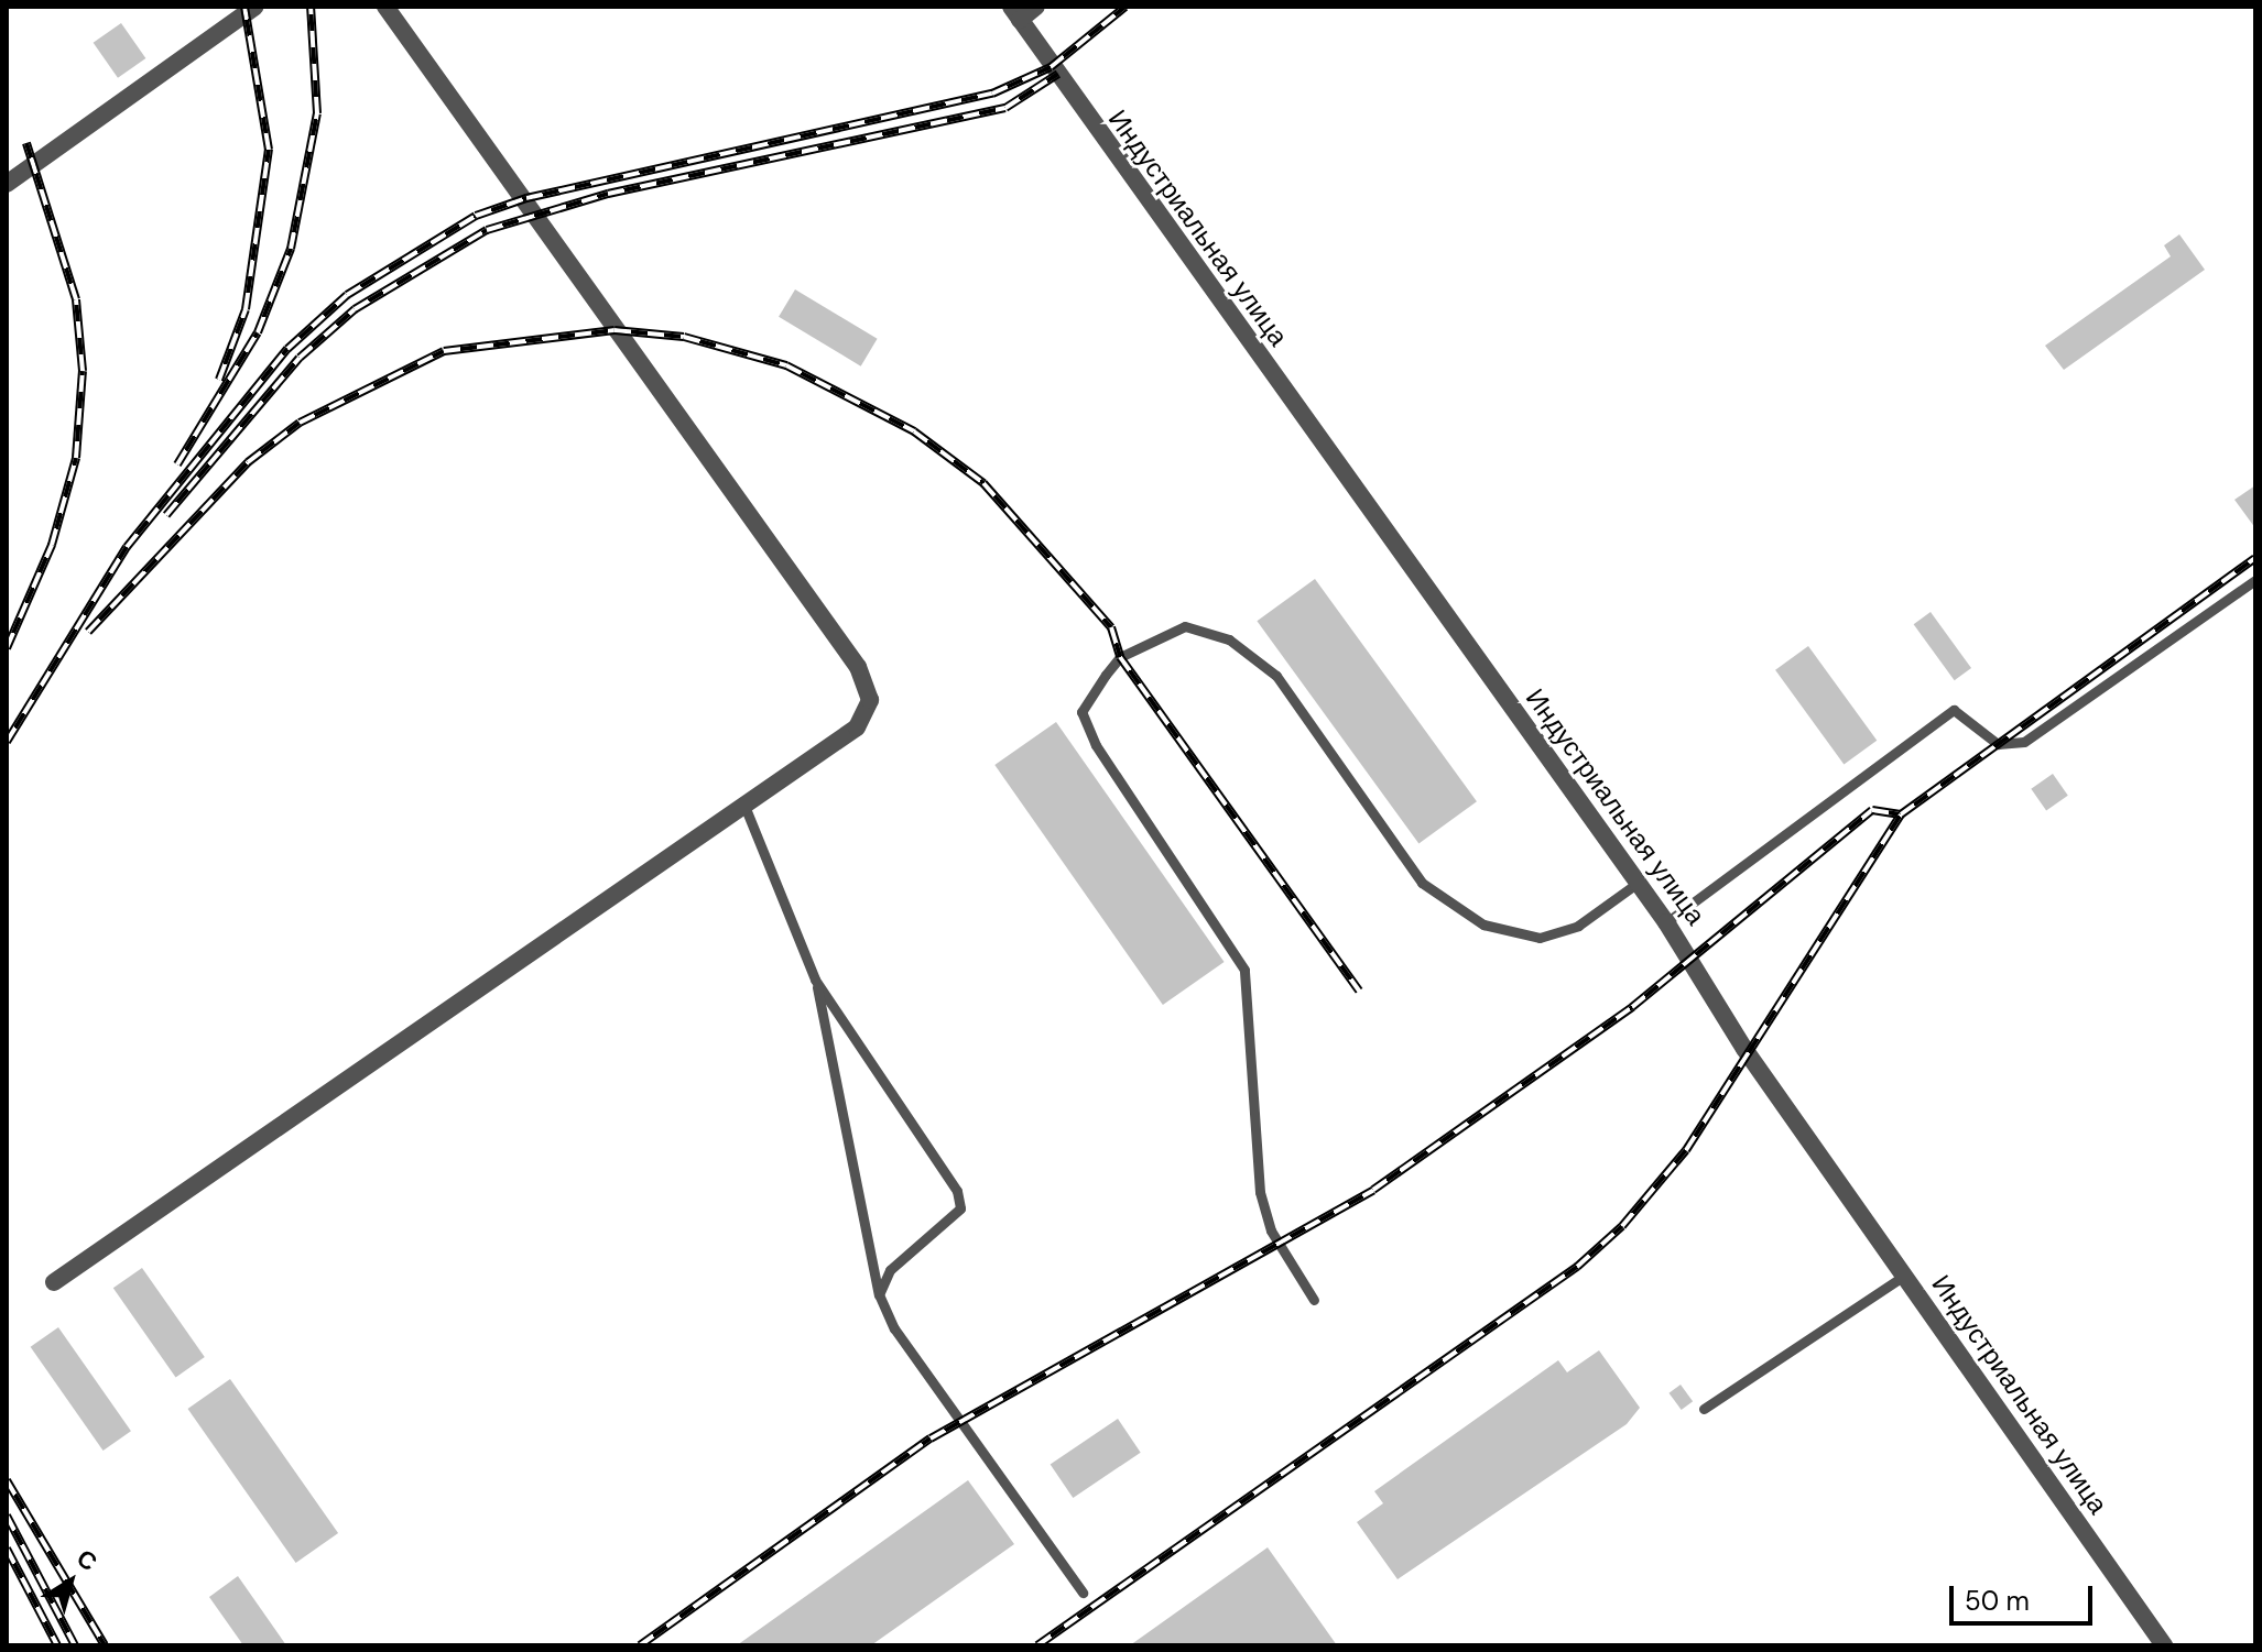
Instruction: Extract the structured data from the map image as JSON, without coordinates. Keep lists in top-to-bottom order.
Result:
{
  "streets": {
    "street": ["Индустриальная улица"]
  },
  "scale_bar": "50 m",
  "north": "top right"
}
